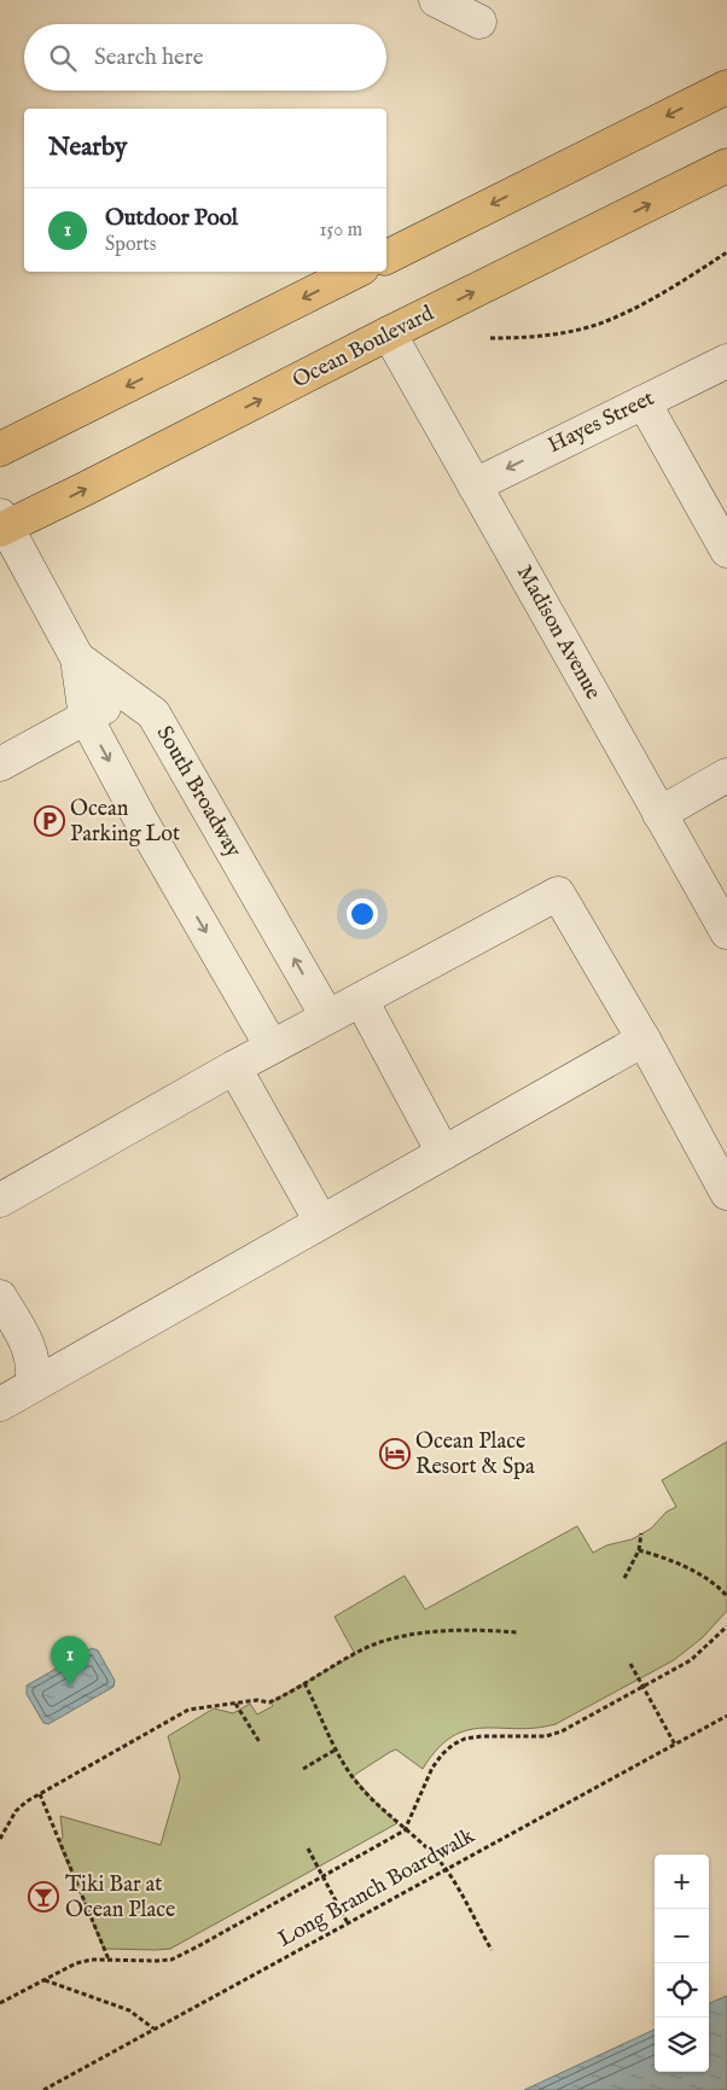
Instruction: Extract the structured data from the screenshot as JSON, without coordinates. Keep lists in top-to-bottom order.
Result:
{
  "streets": {
    "main road": ["Ocean Boulevard"],
    "street": ["Hayes Street", "Madison Avenue", "South Broadway"],
    "path": ["Long Branch Boardwalk"]
  },
  "crossings": [
    ["Ocean Boulevard", "Madison Avenue"],
    ["Hayes Street", "Madison Avenue"]
  ],
  "one_way": ["Hayes Street"],
  "places": {
    "parking": ["Ocean Parking Lot"],
    "hotel": ["Ocean Place Resort & Spa"],
    "bar": ["Tiki Bar at Ocean Place"]
  },
  "page": {
    "search": "Search here",
    "heading": "Nearby",
    "list": [
      {
        "mark": "1",
        "name": "Outdoor Pool",
        "note": "Sports",
        "value": "150 m"
      }
    ],
    "pins": "1",
    "map_buttons": ["+", "−"]
  }
}
